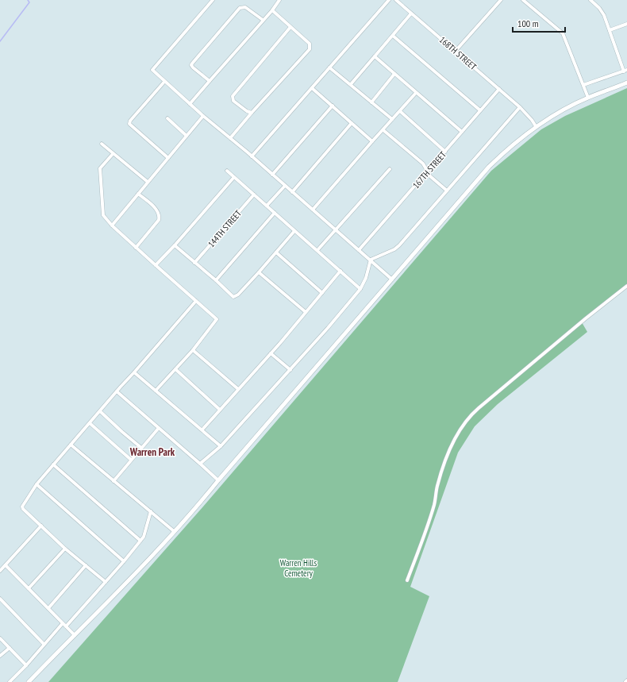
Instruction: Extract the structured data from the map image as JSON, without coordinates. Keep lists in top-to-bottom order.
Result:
{
  "streets": {
    "street": ["168TH STREET", "167TH STREET", "144TH STREET"]
  },
  "crossings": [
    ["168TH STREET", "167TH STREET"]
  ],
  "districts": ["Warren Park"],
  "parks": ["Warren Hills Cemetery"],
  "scale_bar": "100 m"
}
